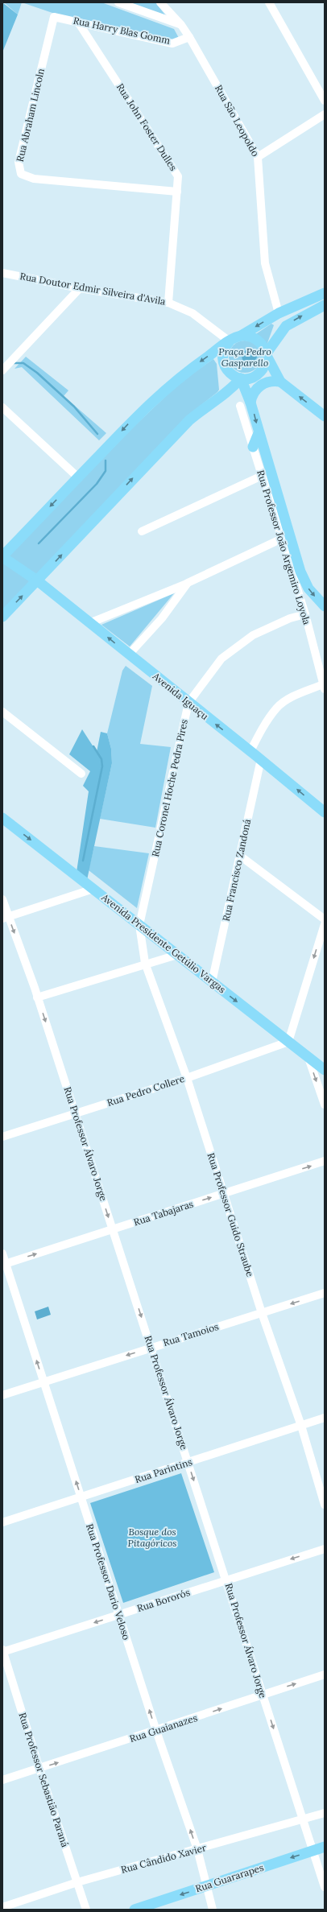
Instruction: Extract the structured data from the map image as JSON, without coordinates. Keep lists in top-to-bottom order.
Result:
{
  "streets": {
    "main road": [
      "Rua Professor João Argemiro Loyola",
      "Avenida Iguaçu",
      "Avenida Presidente Getúlio Vargas",
      "Rua Guararapes"
    ],
    "street": [
      "Rua Harry Blas Gomm",
      "Rua Abraham Lincoln",
      "Rua São Leopoldo",
      "Rua John Foster Dulles",
      "Rua Doutor Edmir Silveira d'Avila",
      "Rua Coronel Hoche Pedra Pires",
      "Rua Francisco Zandoná",
      "Rua Pedro Collere",
      "Rua Professor Álvaro Jorge",
      "Rua Tabajaras",
      "Rua Professor Guido Straube",
      "Rua Tamoios",
      "Rua Parintins",
      "Rua Professor Dario Veloso",
      "Rua Bororós",
      "Rua Guaianazes",
      "Rua Professor Sebastião Paraná",
      "Rua Cândido Xavier"
    ]
  },
  "crossings": [
    ["Rua Harry Blas Gomm", "Rua Abraham Lincoln"],
    ["Rua Harry Blas Gomm", "Rua São Leopoldo"],
    ["Rua Harry Blas Gomm", "Rua John Foster Dulles"],
    ["Rua Abraham Lincoln", "Rua John Foster Dulles"],
    ["Rua John Foster Dulles", "Rua Doutor Edmir Silveira d'Avila"],
    ["Rua Doutor Edmir Silveira d'Avila", "Rua Professor João Argemiro Loyola"],
    ["Rua Professor João Argemiro Loyola", "Rua Coronel Hoche Pedra Pires"],
    ["Avenida Iguaçu", "Rua Coronel Hoche Pedra Pires"],
    ["Avenida Iguaçu", "Rua Francisco Zandoná"],
    ["Rua Coronel Hoche Pedra Pires", "Avenida Presidente Getúlio Vargas"],
    ["Rua Coronel Hoche Pedra Pires", "Rua Professor Guido Straube"],
    ["Rua Francisco Zandoná", "Avenida Presidente Getúlio Vargas"],
    ["Avenida Presidente Getúlio Vargas", "Rua Pedro Collere"],
    ["Avenida Presidente Getúlio Vargas", "Rua Professor Guido Straube"],
    ["Rua Pedro Collere", "Rua Professor Álvaro Jorge"],
    ["Rua Pedro Collere", "Rua Professor Guido Straube"],
    ["Rua Professor Álvaro Jorge", "Rua Tabajaras"],
    ["Rua Professor Álvaro Jorge", "Rua Tamoios"],
    ["Rua Professor Álvaro Jorge", "Rua Parintins"],
    ["Rua Professor Álvaro Jorge", "Rua Bororós"],
    ["Rua Professor Álvaro Jorge", "Rua Guaianazes"],
    ["Rua Professor Álvaro Jorge", "Rua Cândido Xavier"],
    ["Rua Professor Álvaro Jorge", "Rua Guararapes"],
    ["Rua Tabajaras", "Rua Professor Guido Straube"],
    ["Rua Tabajaras", "Rua Professor Dario Veloso"],
    ["Rua Professor Guido Straube", "Rua Tamoios"],
    ["Rua Professor Guido Straube", "Rua Parintins"],
    ["Rua Tamoios", "Rua Professor Dario Veloso"],
    ["Rua Parintins", "Rua Professor Dario Veloso"],
    ["Rua Professor Dario Veloso", "Rua Bororós"],
    ["Rua Professor Dario Veloso", "Rua Guaianazes"],
    ["Rua Professor Dario Veloso", "Rua Cândido Xavier"],
    ["Rua Professor Dario Veloso", "Rua Guararapes"],
    ["Rua Bororós", "Rua Professor Sebastião Paraná"],
    ["Rua Guaianazes", "Rua Professor Sebastião Paraná"],
    ["Rua Professor Sebastião Paraná", "Rua Cândido Xavier"]
  ],
  "one_way": [
    "Avenida Iguaçu",
    "Avenida Presidente Getúlio Vargas",
    "Rua Professor Álvaro Jorge",
    "Rua Tabajaras",
    "Rua Tamoios",
    "Rua Professor Dario Veloso",
    "Rua Bororós",
    "Rua Guaianazes",
    "Rua Guararapes"
  ],
  "parks": ["Praça Pedro Gasparello", "Bosque dos Pitagóricos"]
}
